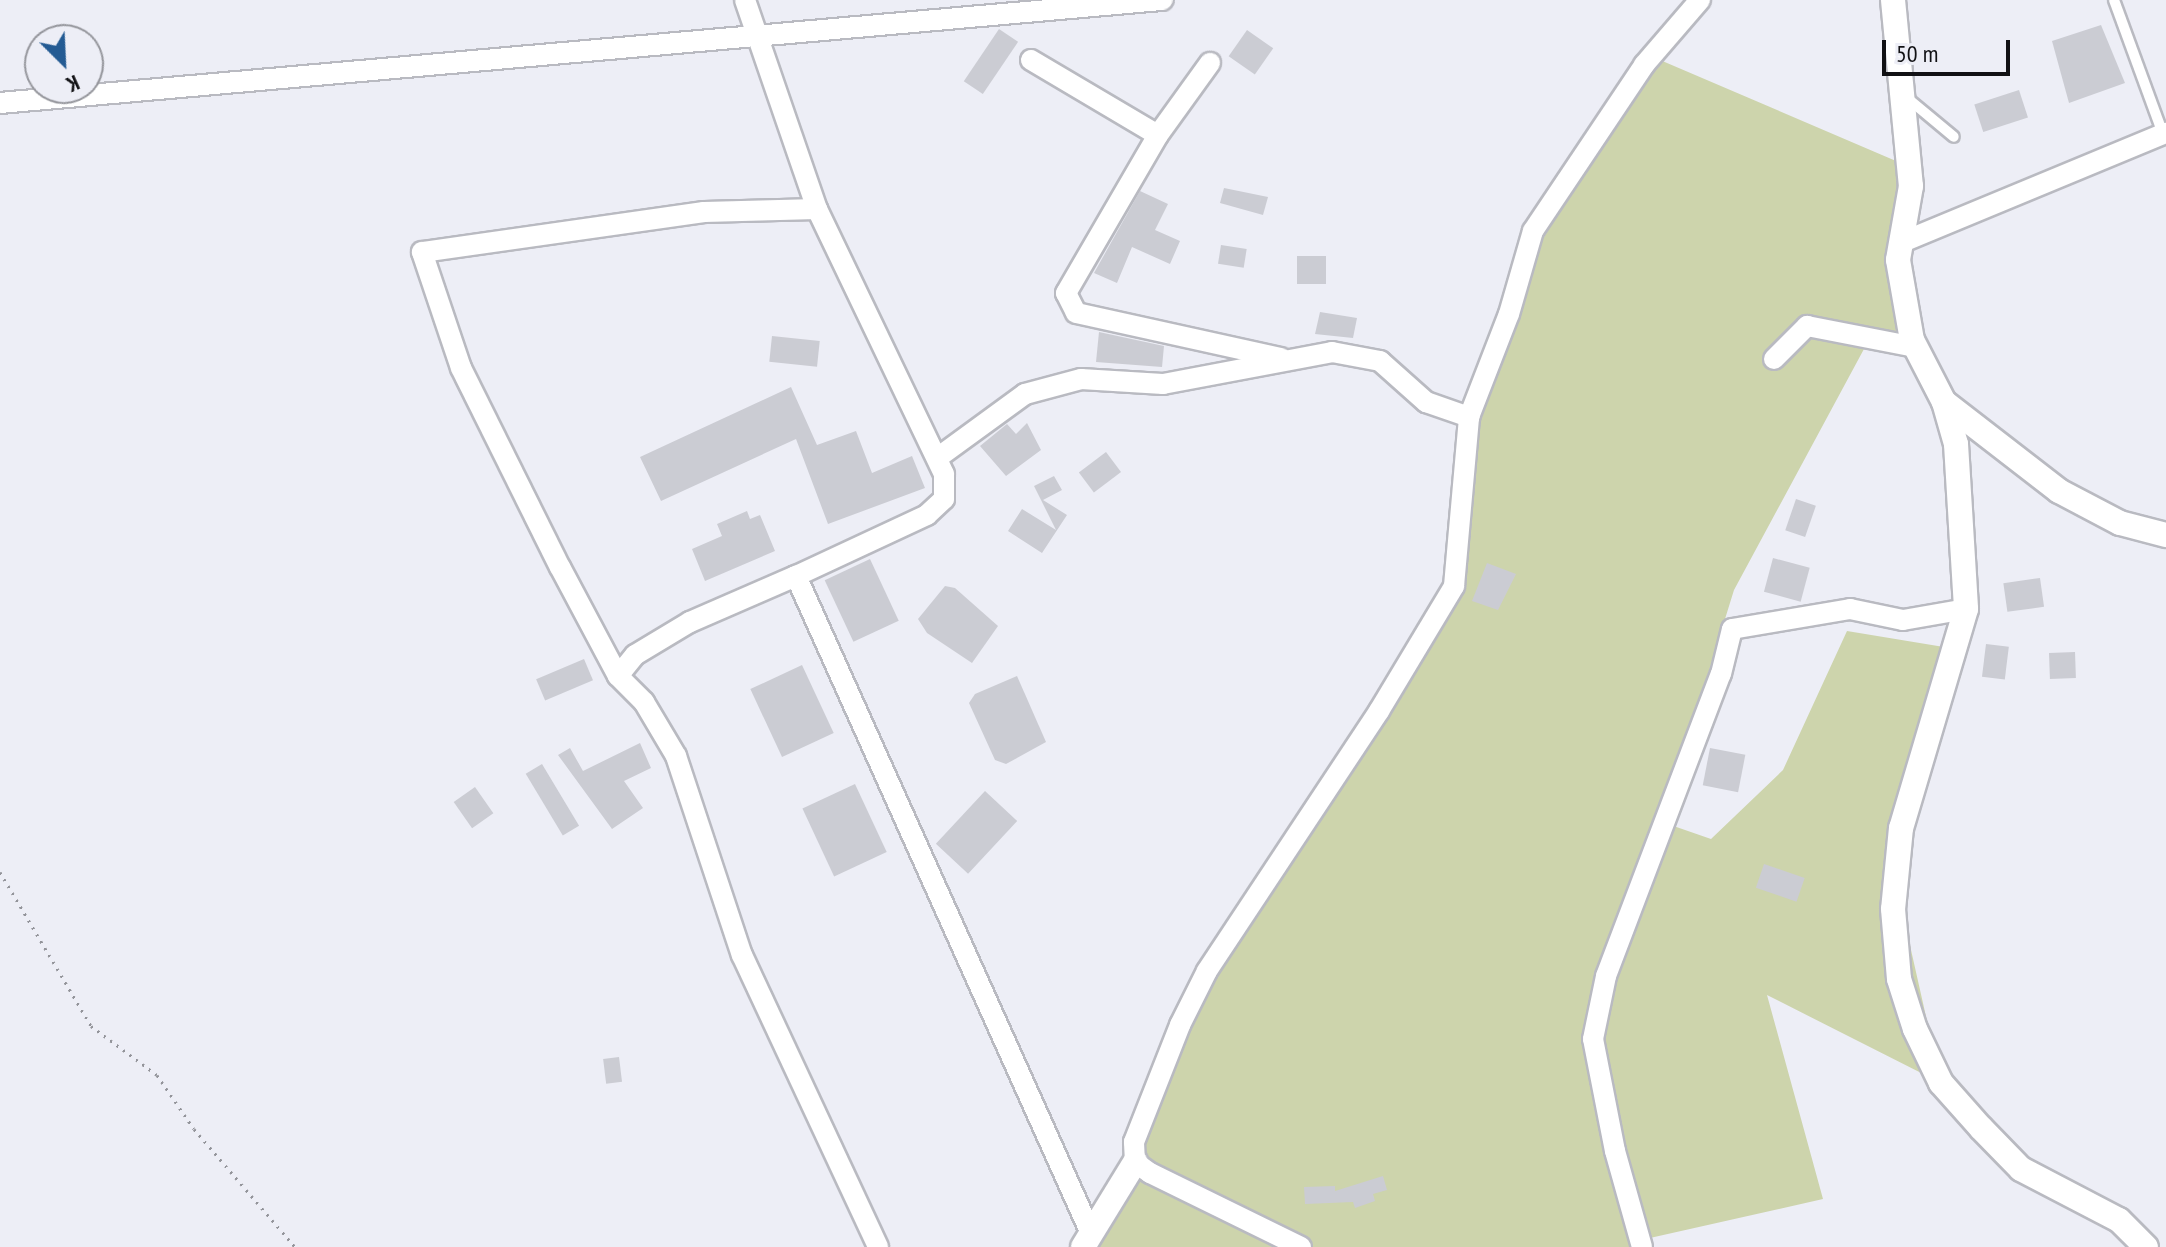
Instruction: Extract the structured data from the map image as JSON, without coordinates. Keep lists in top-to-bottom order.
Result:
{
  "scale_bar": "50 m",
  "north": "bottom right"
}
